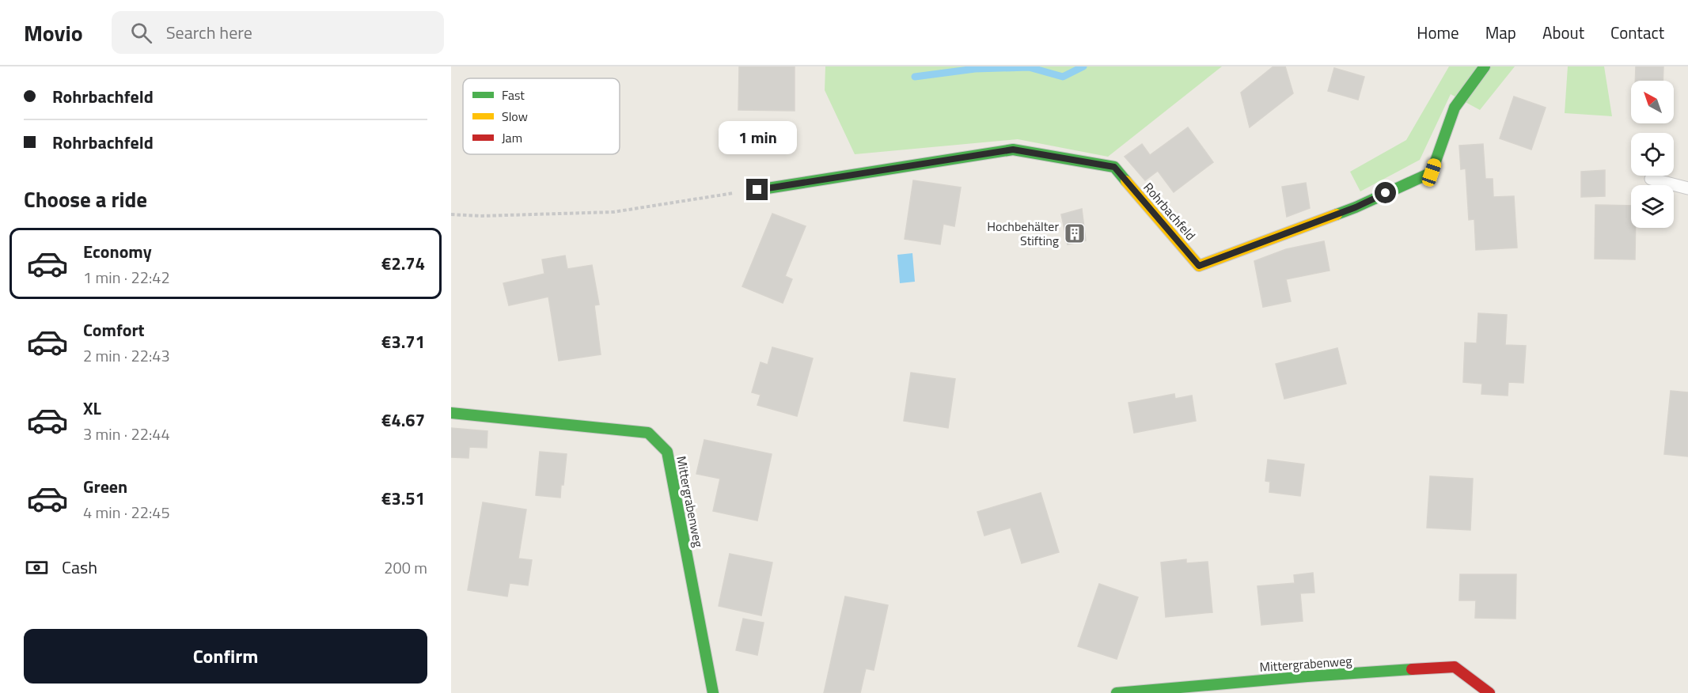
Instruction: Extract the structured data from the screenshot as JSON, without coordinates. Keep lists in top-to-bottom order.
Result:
{
  "streets": {
    "street": ["Rohrbachfeld", "Mittergrabenweg"]
  },
  "places": {
    "building": ["Hochbehälter Stifting"]
  },
  "legend": ["Fast", "Slow", "Jam"],
  "north": "top left",
  "page": {
    "header": "Movio",
    "search": "Search here",
    "nav": [
      "Home",
      "Map",
      "About",
      "Contact"
    ],
    "banner": ["Rohrbachfeld", "Rohrbachfeld"],
    "bubble": "1 min",
    "heading": "Choose a ride",
    "list": [
      {
        "name": "Economy",
        "note": "1 min · 22:42",
        "value": "€2.74"
      },
      {
        "name": "Comfort",
        "note": "2 min · 22:43",
        "value": "€3.71"
      },
      {
        "name": "XL",
        "note": "3 min · 22:44",
        "value": "€4.67"
      },
      {
        "name": "Green",
        "note": "4 min · 22:45",
        "value": "€3.51"
      }
    ],
    "pay": ["Cash", "200 m"],
    "buttons": "Confirm"
  }
}
